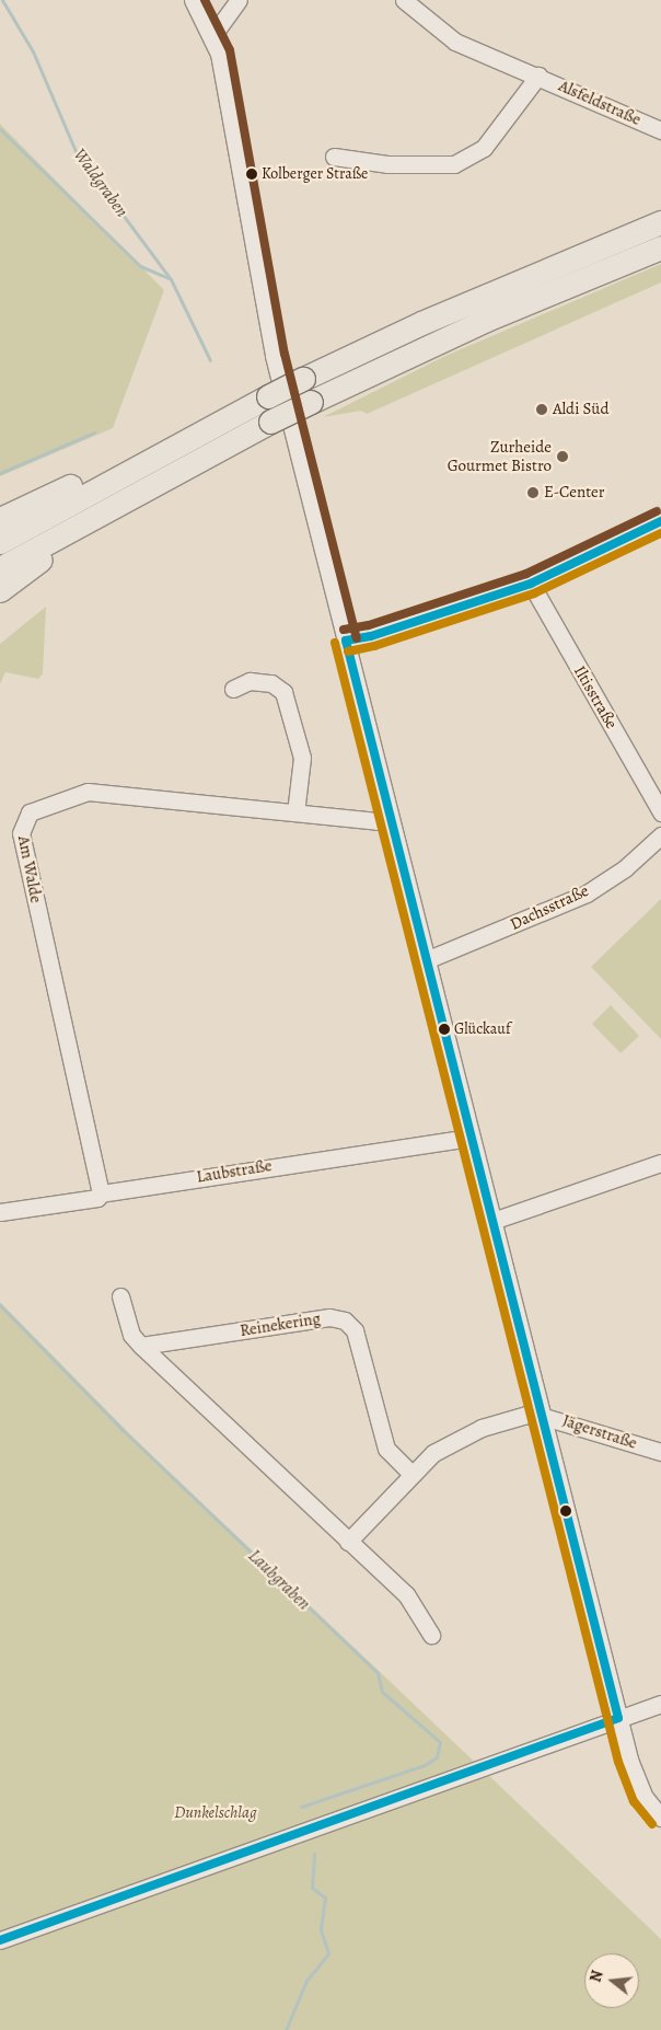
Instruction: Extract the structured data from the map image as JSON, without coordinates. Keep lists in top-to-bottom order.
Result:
{
  "streets": {
    "street": [
      "Alsfeldstraße",
      "Iltisstraße",
      "Am Walde",
      "Dachsstraße",
      "Laubstraße",
      "Reinekering",
      "Jägerstraße"
    ]
  },
  "crossings": [
    ["Am Walde", "Laubstraße"],
    ["Am Walde", "Jägerstraße"],
    ["Dachsstraße", "Jägerstraße"],
    ["Laubstraße", "Jägerstraße"]
  ],
  "water": ["Waldgraben", "Laubgraben"],
  "parks": ["Dunkelschlag"],
  "places": [
    "Kolberger Straße",
    "Aldi Süd",
    "Zurheide Gourmet Bistro",
    "E-Center",
    "Glückauf"
  ],
  "north": "left"
}
